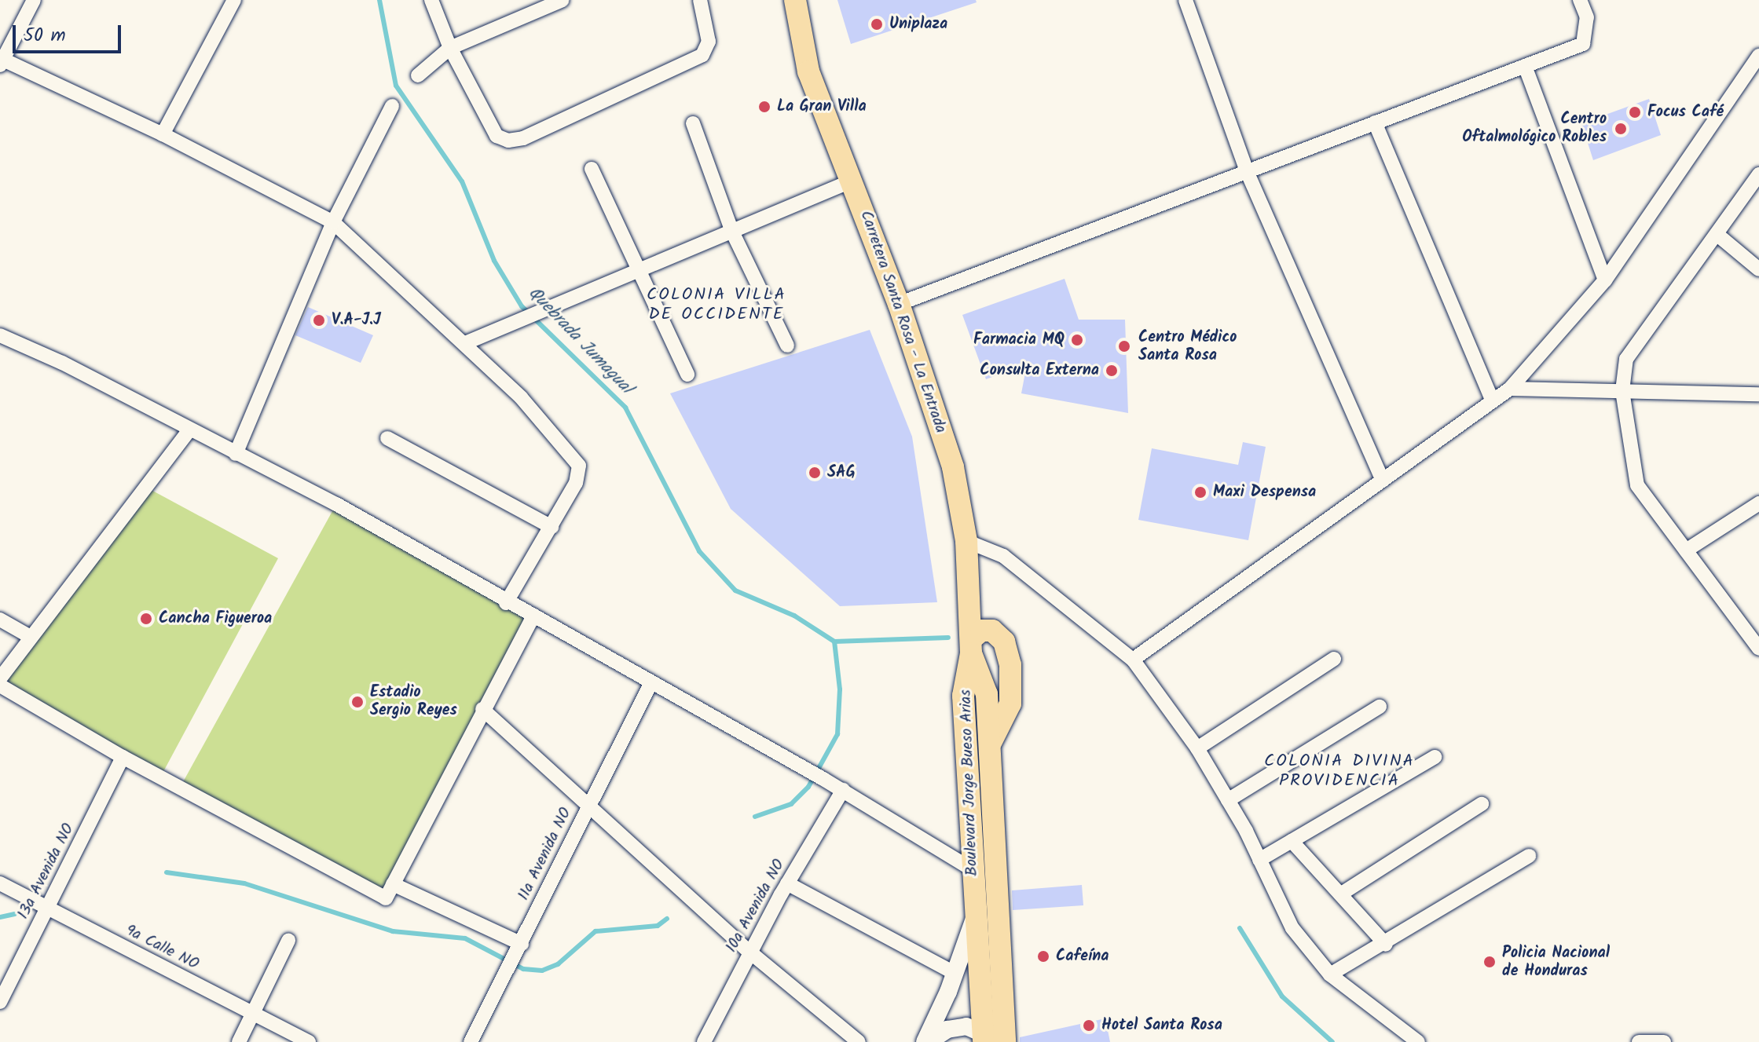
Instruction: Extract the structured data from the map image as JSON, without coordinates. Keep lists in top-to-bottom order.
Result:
{
  "streets": {
    "main road": ["Carretera Santa Rosa - La Entrada", "Boulevard Jorge Bueso Arias"],
    "street": [
      "11a Avenida NO",
      "13a Avenida NO",
      "10a Avenida NO",
      "9a Calle NO"
    ]
  },
  "crossings": [
    ["Carretera Santa Rosa - La Entrada", "Boulevard Jorge Bueso Arias"],
    ["13a Avenida NO", "9a Calle NO"]
  ],
  "districts": ["COLONIA VILLA DE OCCIDENTE", "COLONIA DIVINA PROVIDENCIA"],
  "water": ["Quebrada Jumagual"],
  "places": [
    "Uniplaza",
    "La Gran Villa",
    "Focus Café",
    "Centro Oftalmológico Robles",
    "V.A-J.J",
    "Farmacia MQ",
    "Centro Médico Santa Rosa",
    "Consulta Externa",
    "SAG",
    "Maxi Despensa",
    "Cancha Figueroa",
    "Estadio Sergio Reyes",
    "Cafeína",
    "Policia Nacional de Honduras",
    "Hotel Santa Rosa"
  ],
  "scale_bar": "50 m"
}
